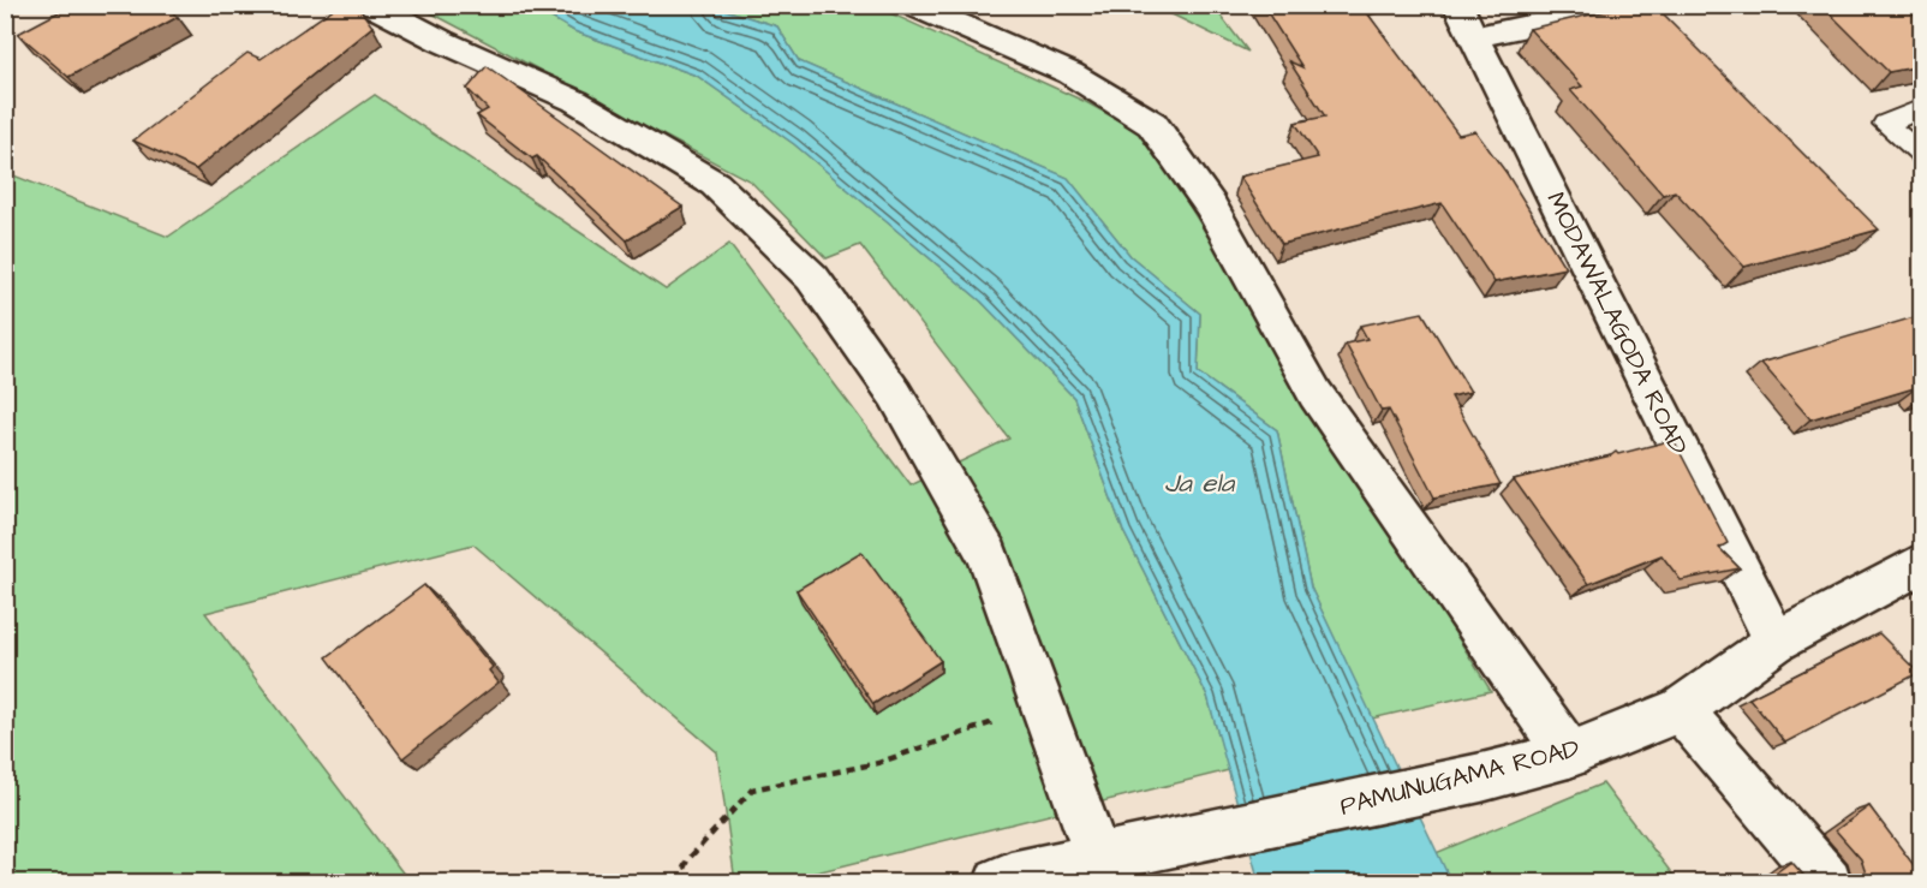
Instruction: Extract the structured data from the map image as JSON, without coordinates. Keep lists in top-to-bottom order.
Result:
{
  "streets": {
    "street": ["MODAWALAGODA ROAD", "PAMUNUGAMA ROAD"]
  },
  "crossings": [
    ["MODAWALAGODA ROAD", "PAMUNUGAMA ROAD"]
  ],
  "water": ["Ja ela"]
}
